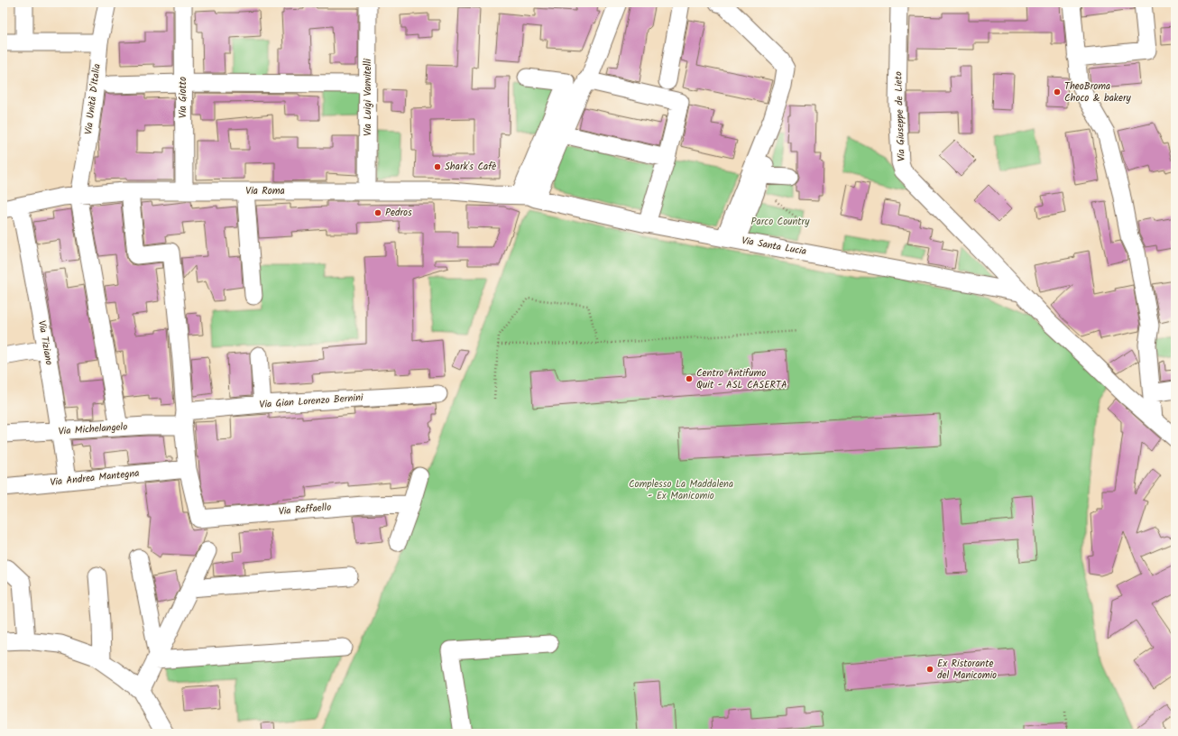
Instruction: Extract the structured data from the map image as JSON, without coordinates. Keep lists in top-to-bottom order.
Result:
{
  "streets": {
    "street": [
      "Via Giotto",
      "Via Luigi Vanvitelli",
      "Via Unità D'Italia",
      "Via Giuseppe de Lieto",
      "Via Roma",
      "Via Santa Lucia",
      "Via Tiziano",
      "Via Gian Lorenzo Bernini",
      "Via Michelangelo",
      "Via Andrea Mantegna",
      "Via Raffaello"
    ]
  },
  "crossings": [
    ["Via Giotto", "Via Roma"],
    ["Via Luigi Vanvitelli", "Via Roma"],
    ["Via Unità D'Italia", "Via Roma"],
    ["Via Unità D'Italia", "Via Michelangelo"],
    ["Via Giuseppe de Lieto", "Via Santa Lucia"],
    ["Via Roma", "Via Santa Lucia"],
    ["Via Roma", "Via Tiziano"],
    ["Via Tiziano", "Via Michelangelo"],
    ["Via Tiziano", "Via Andrea Mantegna"],
    ["Via Gian Lorenzo Bernini", "Via Michelangelo"],
    ["Via Andrea Mantegna", "Via Raffaello"]
  ],
  "parks": ["Parco Country", "Complesso La Maddalena - Ex Manicomio"],
  "places": [
    "TheoBroma Choco & bakery",
    "Shark's Cafè",
    "Pedros",
    "Centro Antifumo Quit - ASL CASERTA",
    "Ex Ristorante del Manicomio"
  ]
}
